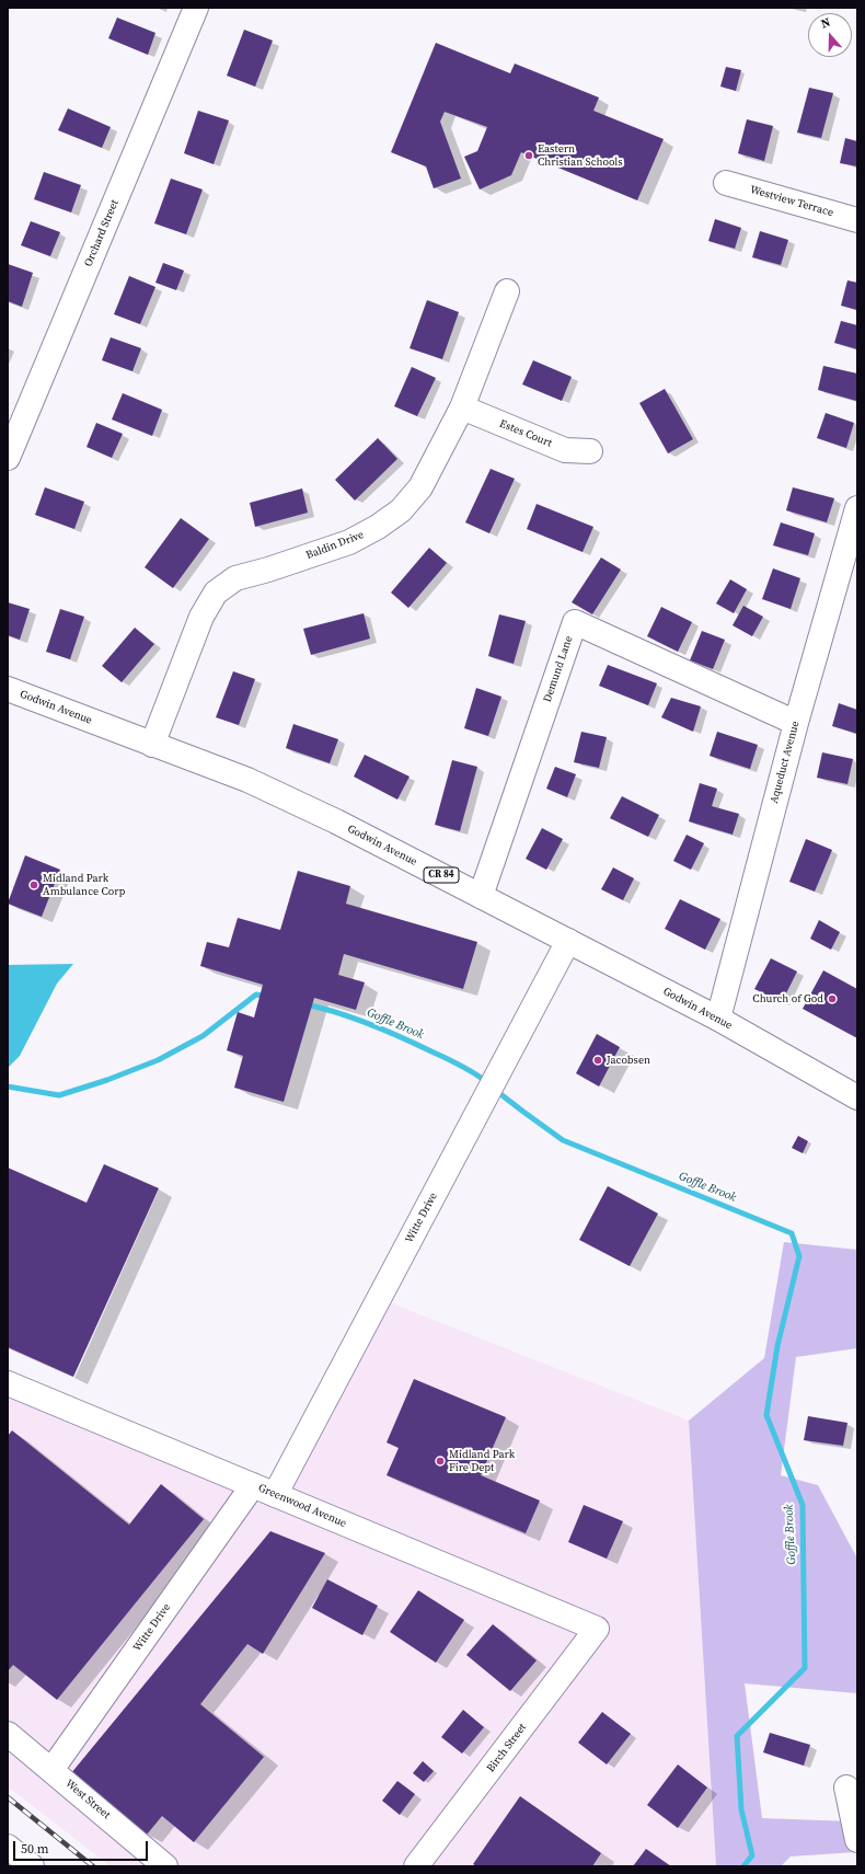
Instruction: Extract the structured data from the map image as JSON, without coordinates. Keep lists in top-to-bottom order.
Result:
{
  "streets": {
    "street": [
      "Westview Terrace",
      "Orchard Street",
      "Estes Court",
      "Baldin Drive",
      "Demund Lane",
      "Godwin Avenue",
      "Aqueduct Avenue",
      "CR 84",
      "Witte Drive",
      "Greenwood Avenue",
      "Birch Street",
      "West Street"
    ]
  },
  "crossings": [
    ["Estes Court", "Baldin Drive"],
    ["Baldin Drive", "Godwin Avenue"],
    ["Demund Lane", "Godwin Avenue"],
    ["Demund Lane", "Aqueduct Avenue"],
    ["Godwin Avenue", "Aqueduct Avenue"],
    ["Godwin Avenue", "Witte Drive"],
    ["Witte Drive", "Greenwood Avenue"],
    ["Witte Drive", "West Street"],
    ["Greenwood Avenue", "Birch Street"]
  ],
  "water": ["Goffle Brook"],
  "places": [
    "Eastern Christian Schools",
    "Midland Park Ambulance Corp",
    "Church of God",
    "Jacobsen",
    "Midland Park Fire Dept"
  ],
  "scale_bar": "50 m",
  "north": "top"
}
